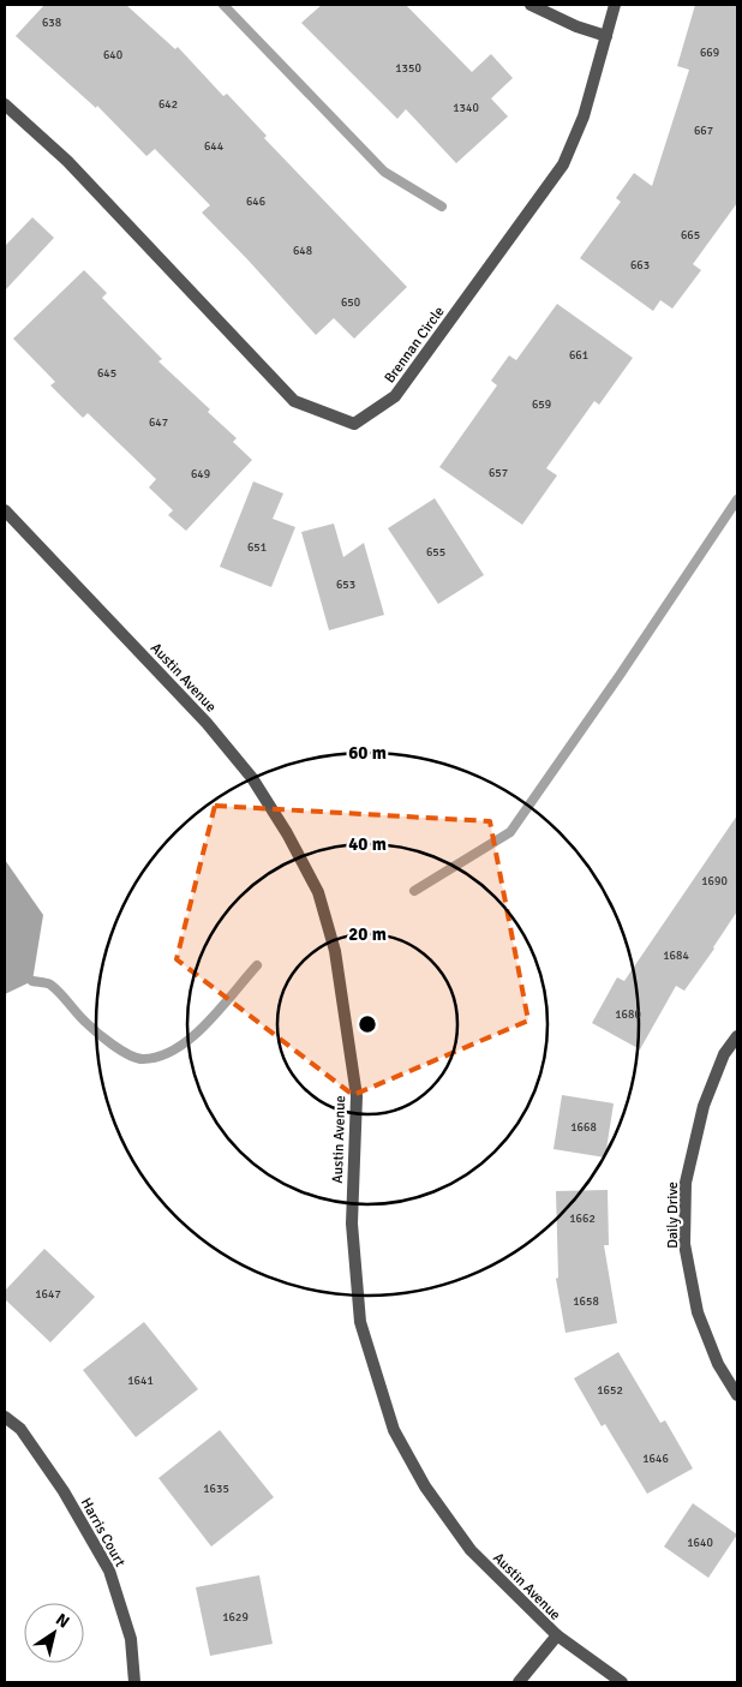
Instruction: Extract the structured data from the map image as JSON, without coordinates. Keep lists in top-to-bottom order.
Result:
{
  "streets": {
    "street": [
      "Brennan Circle",
      "Austin Avenue",
      "Daily Drive",
      "Harris Court"
    ]
  },
  "house_numbers": [
    "638",
    "669",
    "640",
    "1350",
    "642",
    "1340",
    "667",
    "644",
    "646",
    "665",
    "648",
    "663",
    "650",
    "661",
    "645",
    "659",
    "647",
    "657",
    "649",
    "651",
    "655",
    "653",
    "1690",
    "1684",
    "1680",
    "1668",
    "1662",
    "1647",
    "1658",
    "1641",
    "1652",
    "1646",
    "1635",
    "1640",
    "1629"
  ],
  "north": "top right",
  "rings": ["60 m", "40 m", "20 m"]
}
